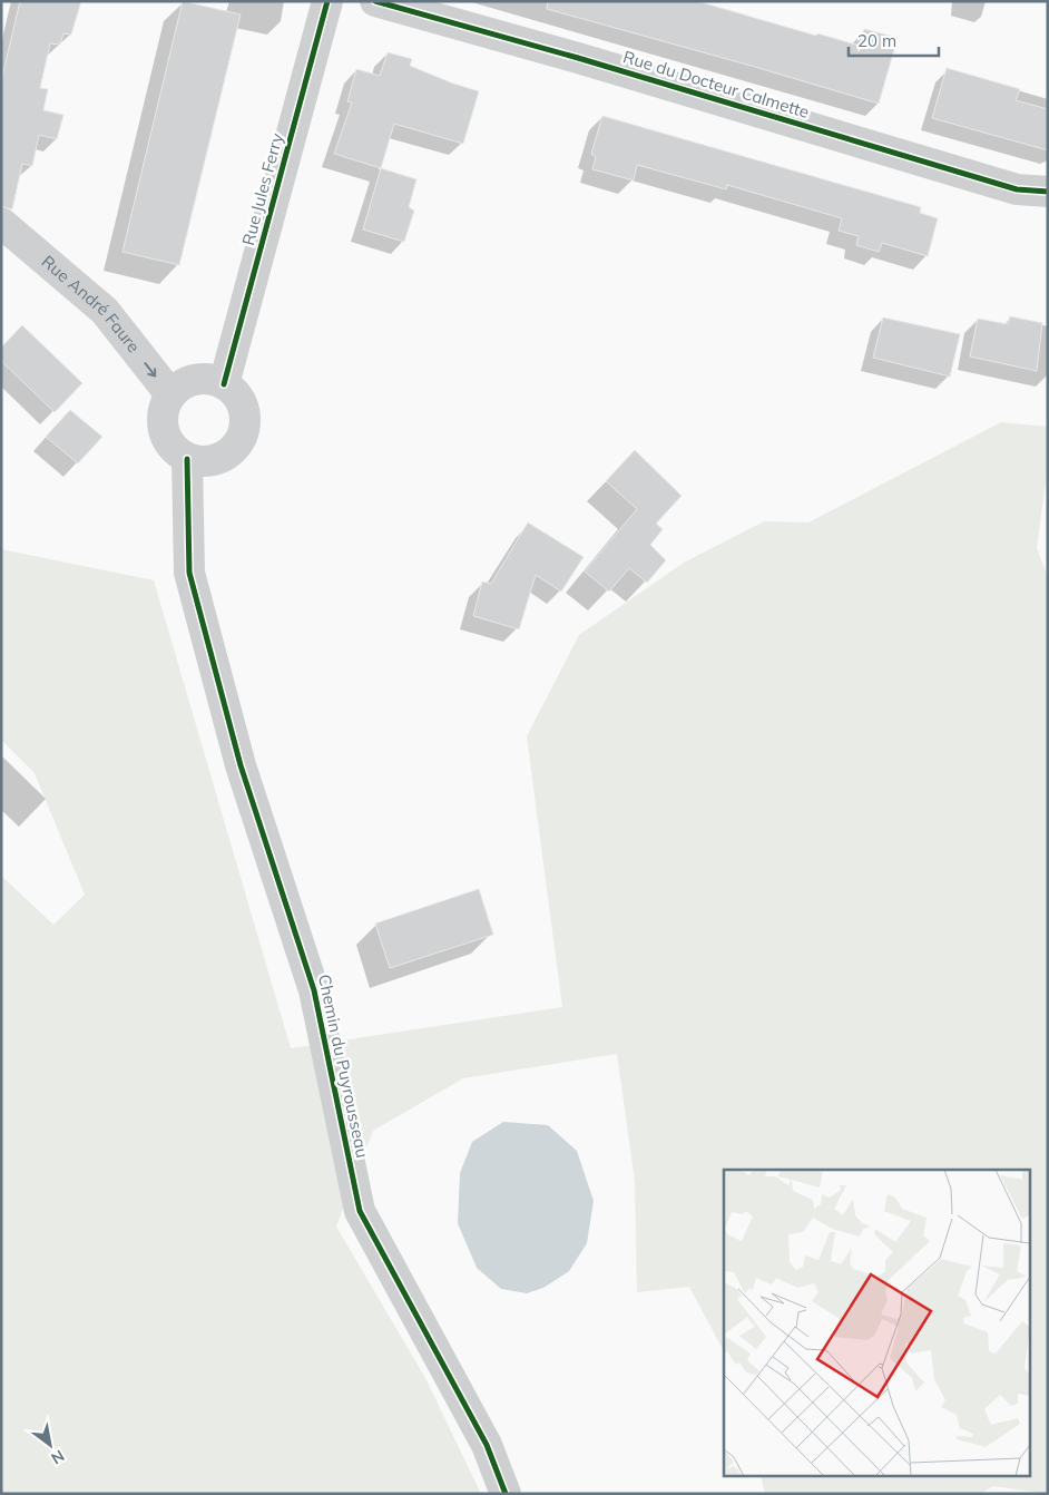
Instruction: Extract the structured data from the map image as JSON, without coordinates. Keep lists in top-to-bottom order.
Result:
{
  "streets": {
    "street": [
      "Rue du Docteur Calmette",
      "Rue Jules Ferry",
      "Rue André Faure",
      "Chemin du Puyrousseau"
    ]
  },
  "crossings": [
    ["Rue Jules Ferry", "Rue André Faure"],
    ["Rue Jules Ferry", "Chemin du Puyrousseau"],
    ["Rue André Faure", "Chemin du Puyrousseau"]
  ],
  "one_way": ["Rue André Faure"],
  "scale_bar": "20 m",
  "north": "bottom right"
}
